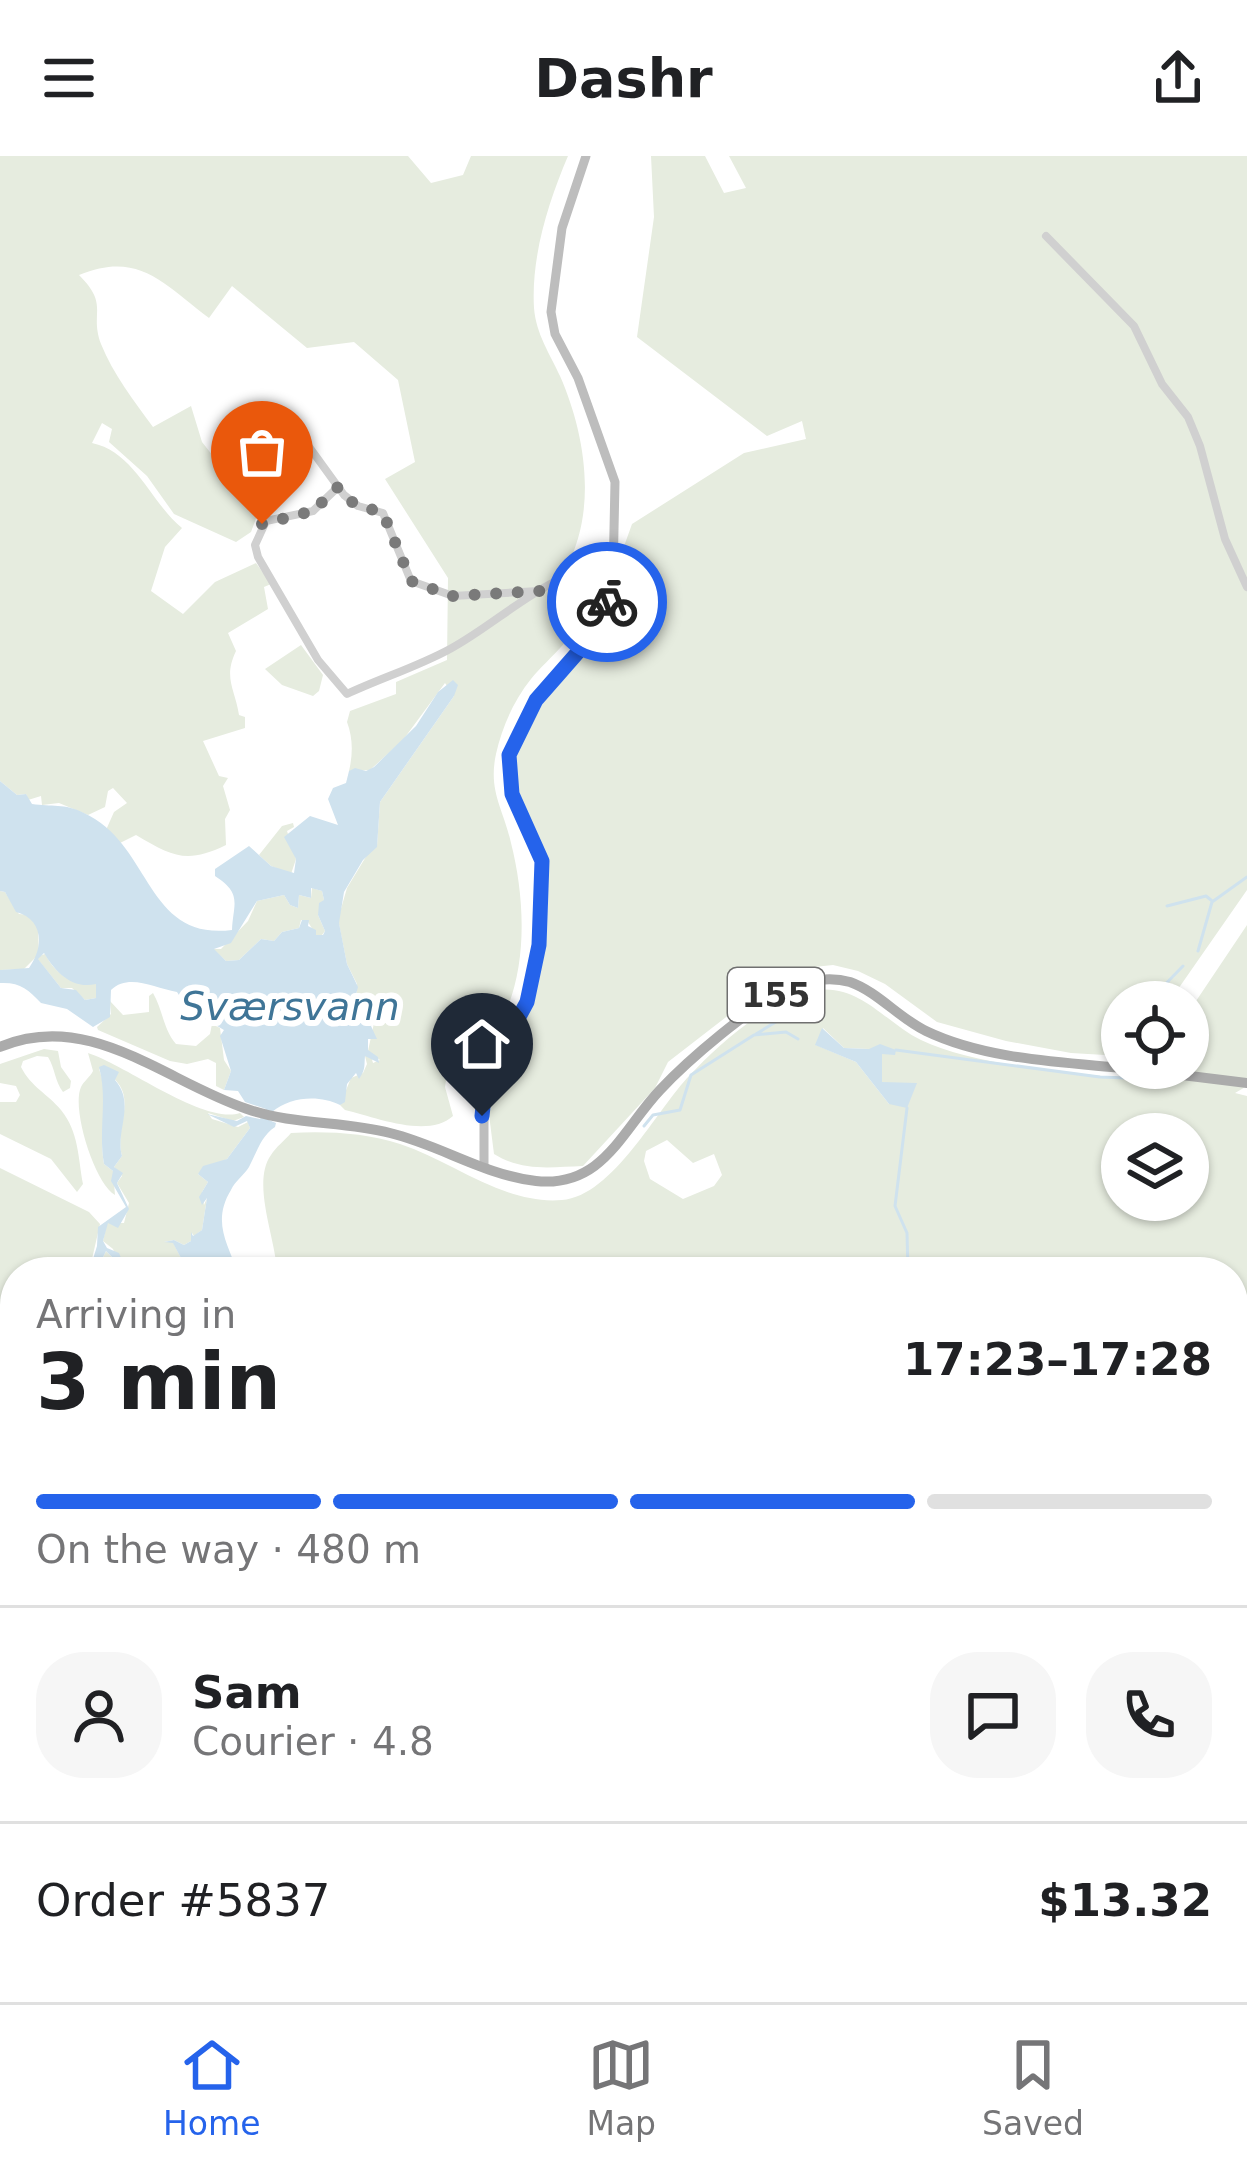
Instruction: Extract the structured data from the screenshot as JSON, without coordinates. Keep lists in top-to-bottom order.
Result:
{
  "streets": {
    "main road": ["155"]
  },
  "water": ["Sværsvann"],
  "page": {
    "header": "Dashr",
    "heading": ["3 min", "Arriving in", "17:23–17:28"],
    "panel": [
      "Sam",
      "Courier · 4.8",
      "Order #5837",
      "$13.32"
    ],
    "bar": "On the way · 480 m",
    "tabs": ["Home", "Map", "Saved"]
  }
}
